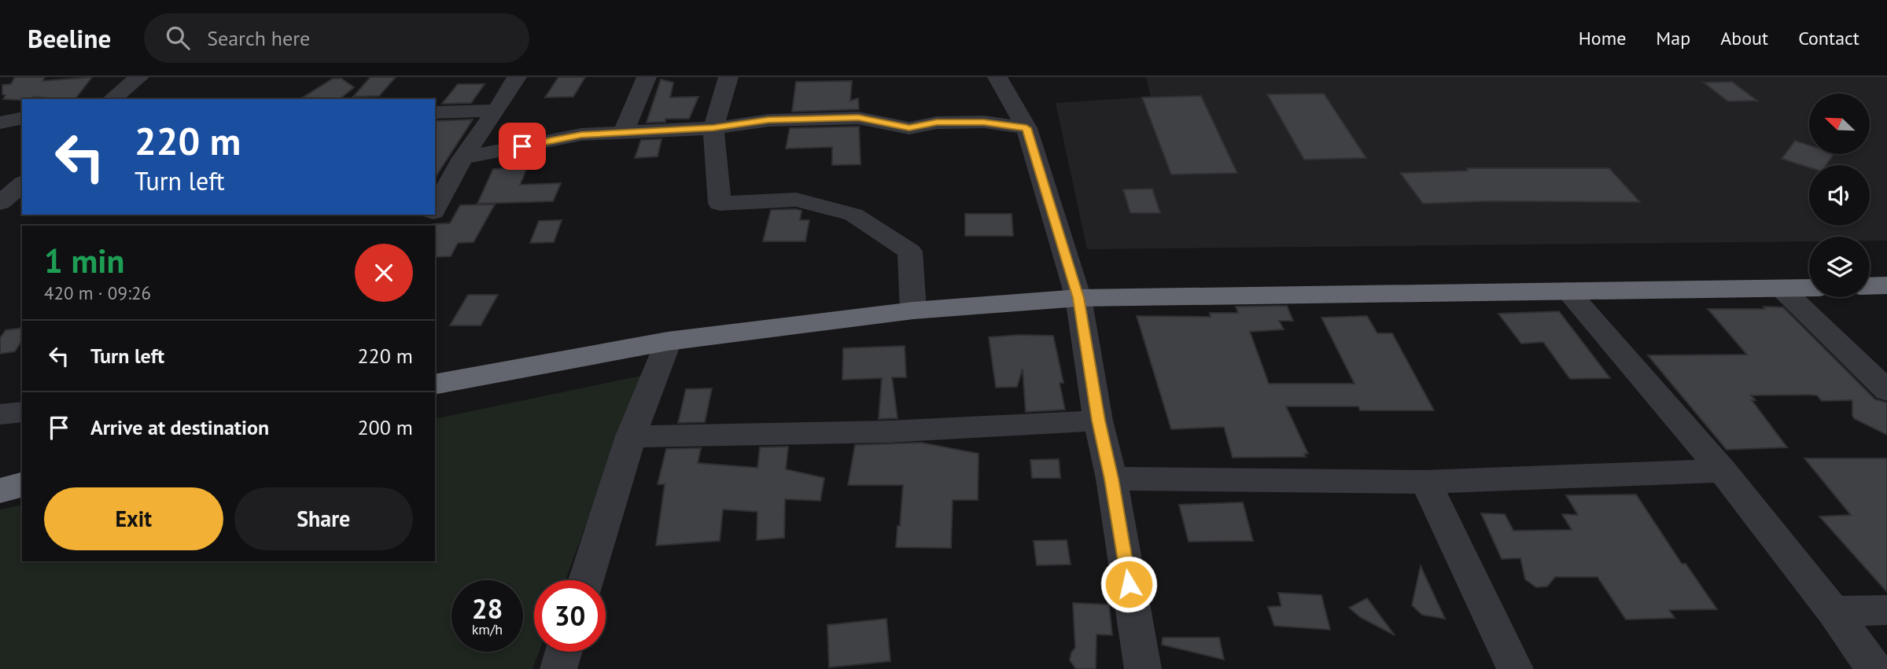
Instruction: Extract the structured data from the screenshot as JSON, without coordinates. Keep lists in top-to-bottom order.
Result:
{
  "north": "top left",
  "page": {
    "header": "Beeline",
    "search": "Search here",
    "nav": [
      "Home",
      "Map",
      "About",
      "Contact"
    ],
    "turn": ["220 m", "Turn left"],
    "heading": ["1 min", "420 m · 09:26"],
    "list": [
      {
        "name": "Turn left",
        "value": "220 m"
      },
      {
        "name": "Arrive at destination",
        "value": "200 m"
      }
    ],
    "buttons": ["Exit", "Share"],
    "speed": "28 km/h",
    "limit": "30"
  }
}
